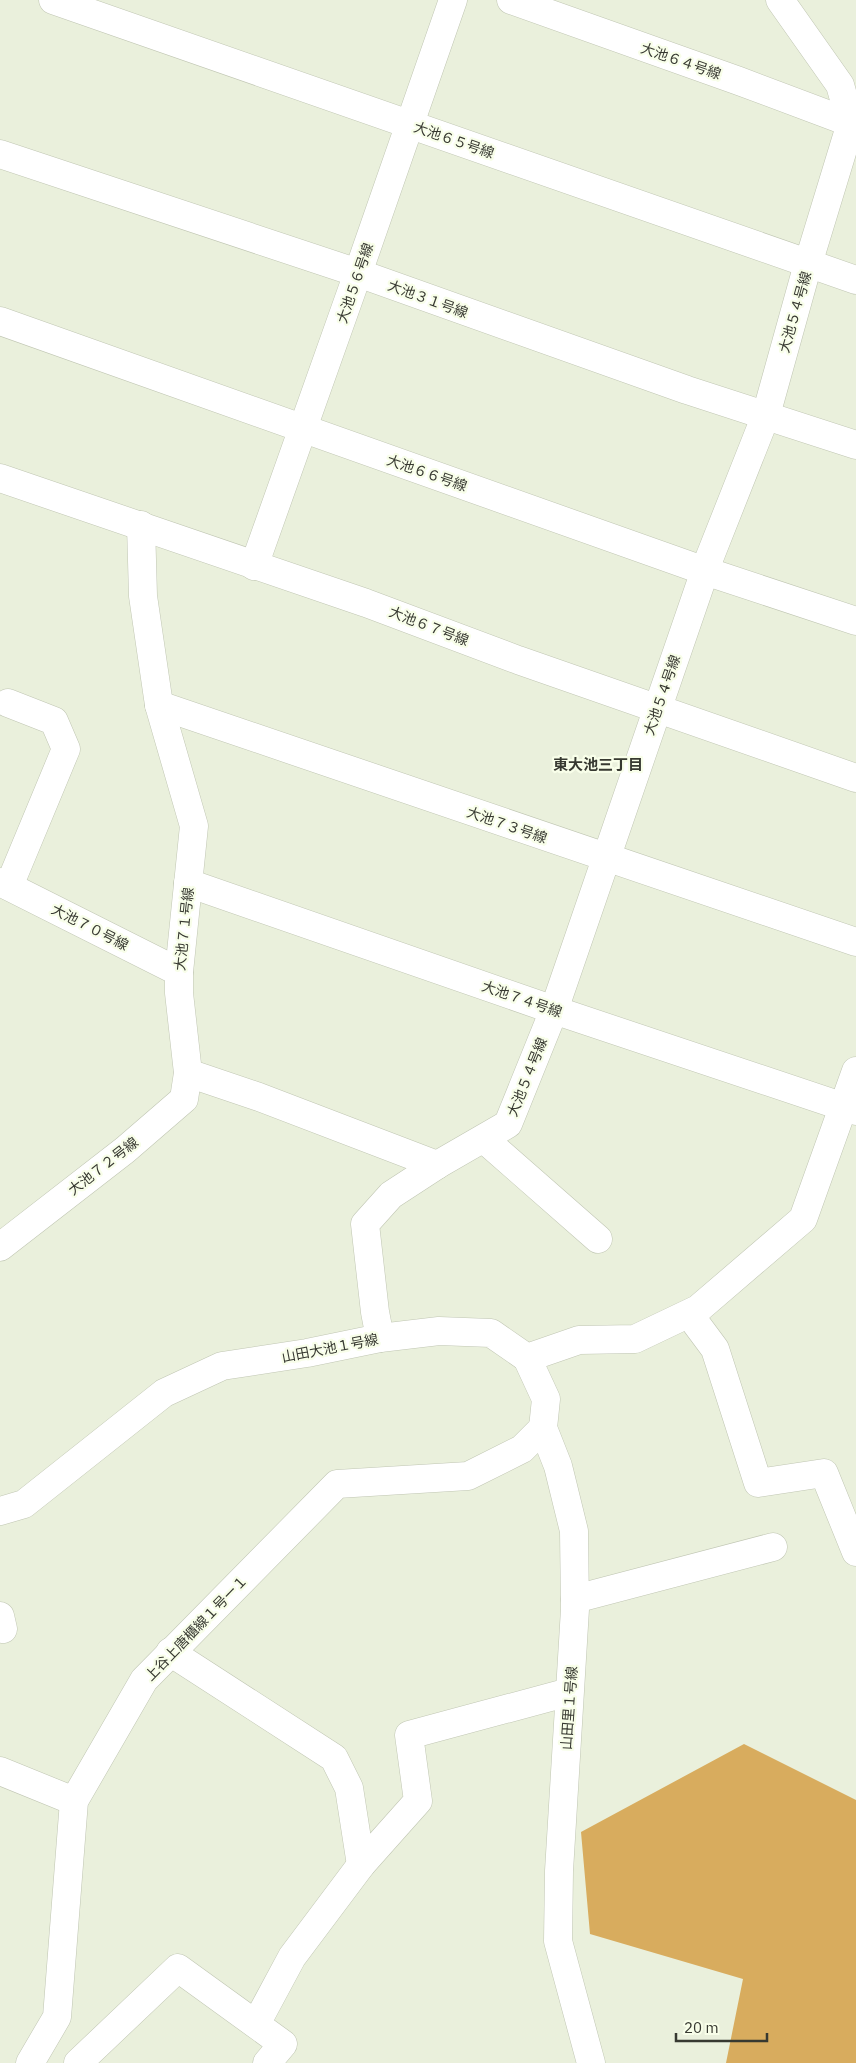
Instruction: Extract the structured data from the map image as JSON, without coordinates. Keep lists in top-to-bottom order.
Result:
{
  "streets": {
    "street": [
      "大池６４号線",
      "大池６５号線",
      "大池５６号線",
      "大池３１号線",
      "大池５４号線",
      "大池６６号線",
      "大池６７号線",
      "大池７３号線",
      "大池７０号線",
      "大池７１号線",
      "大池７４号線",
      "大池７２号線",
      "山田大池１号線",
      "上谷上唐櫃線１号ー１",
      "山田里１号線"
    ]
  },
  "crossings": [
    ["大池６４号線", "大池５４号線"],
    ["大池６５号線", "大池５６号線"],
    ["大池６５号線", "大池５４号線"],
    ["大池５６号線", "大池３１号線"],
    ["大池５６号線", "大池６６号線"],
    ["大池５６号線", "大池６７号線"],
    ["大池３１号線", "大池５４号線"],
    ["大池５４号線", "大池６６号線"],
    ["大池５４号線", "大池６７号線"],
    ["大池５４号線", "大池７３号線"],
    ["大池５４号線", "大池７４号線"],
    ["大池５４号線", "山田大池１号線"],
    ["大池６７号線", "大池７１号線"],
    ["大池７３号線", "大池７１号線"],
    ["大池７０号線", "大池７１号線"],
    ["大池７１号線", "大池７４号線"],
    ["大池７１号線", "大池７２号線"],
    ["山田大池１号線", "山田里１号線"],
    ["上谷上唐櫃線１号ー１", "山田里１号線"]
  ],
  "districts": ["東大池三丁目"],
  "scale_bar": "20 m"
}
